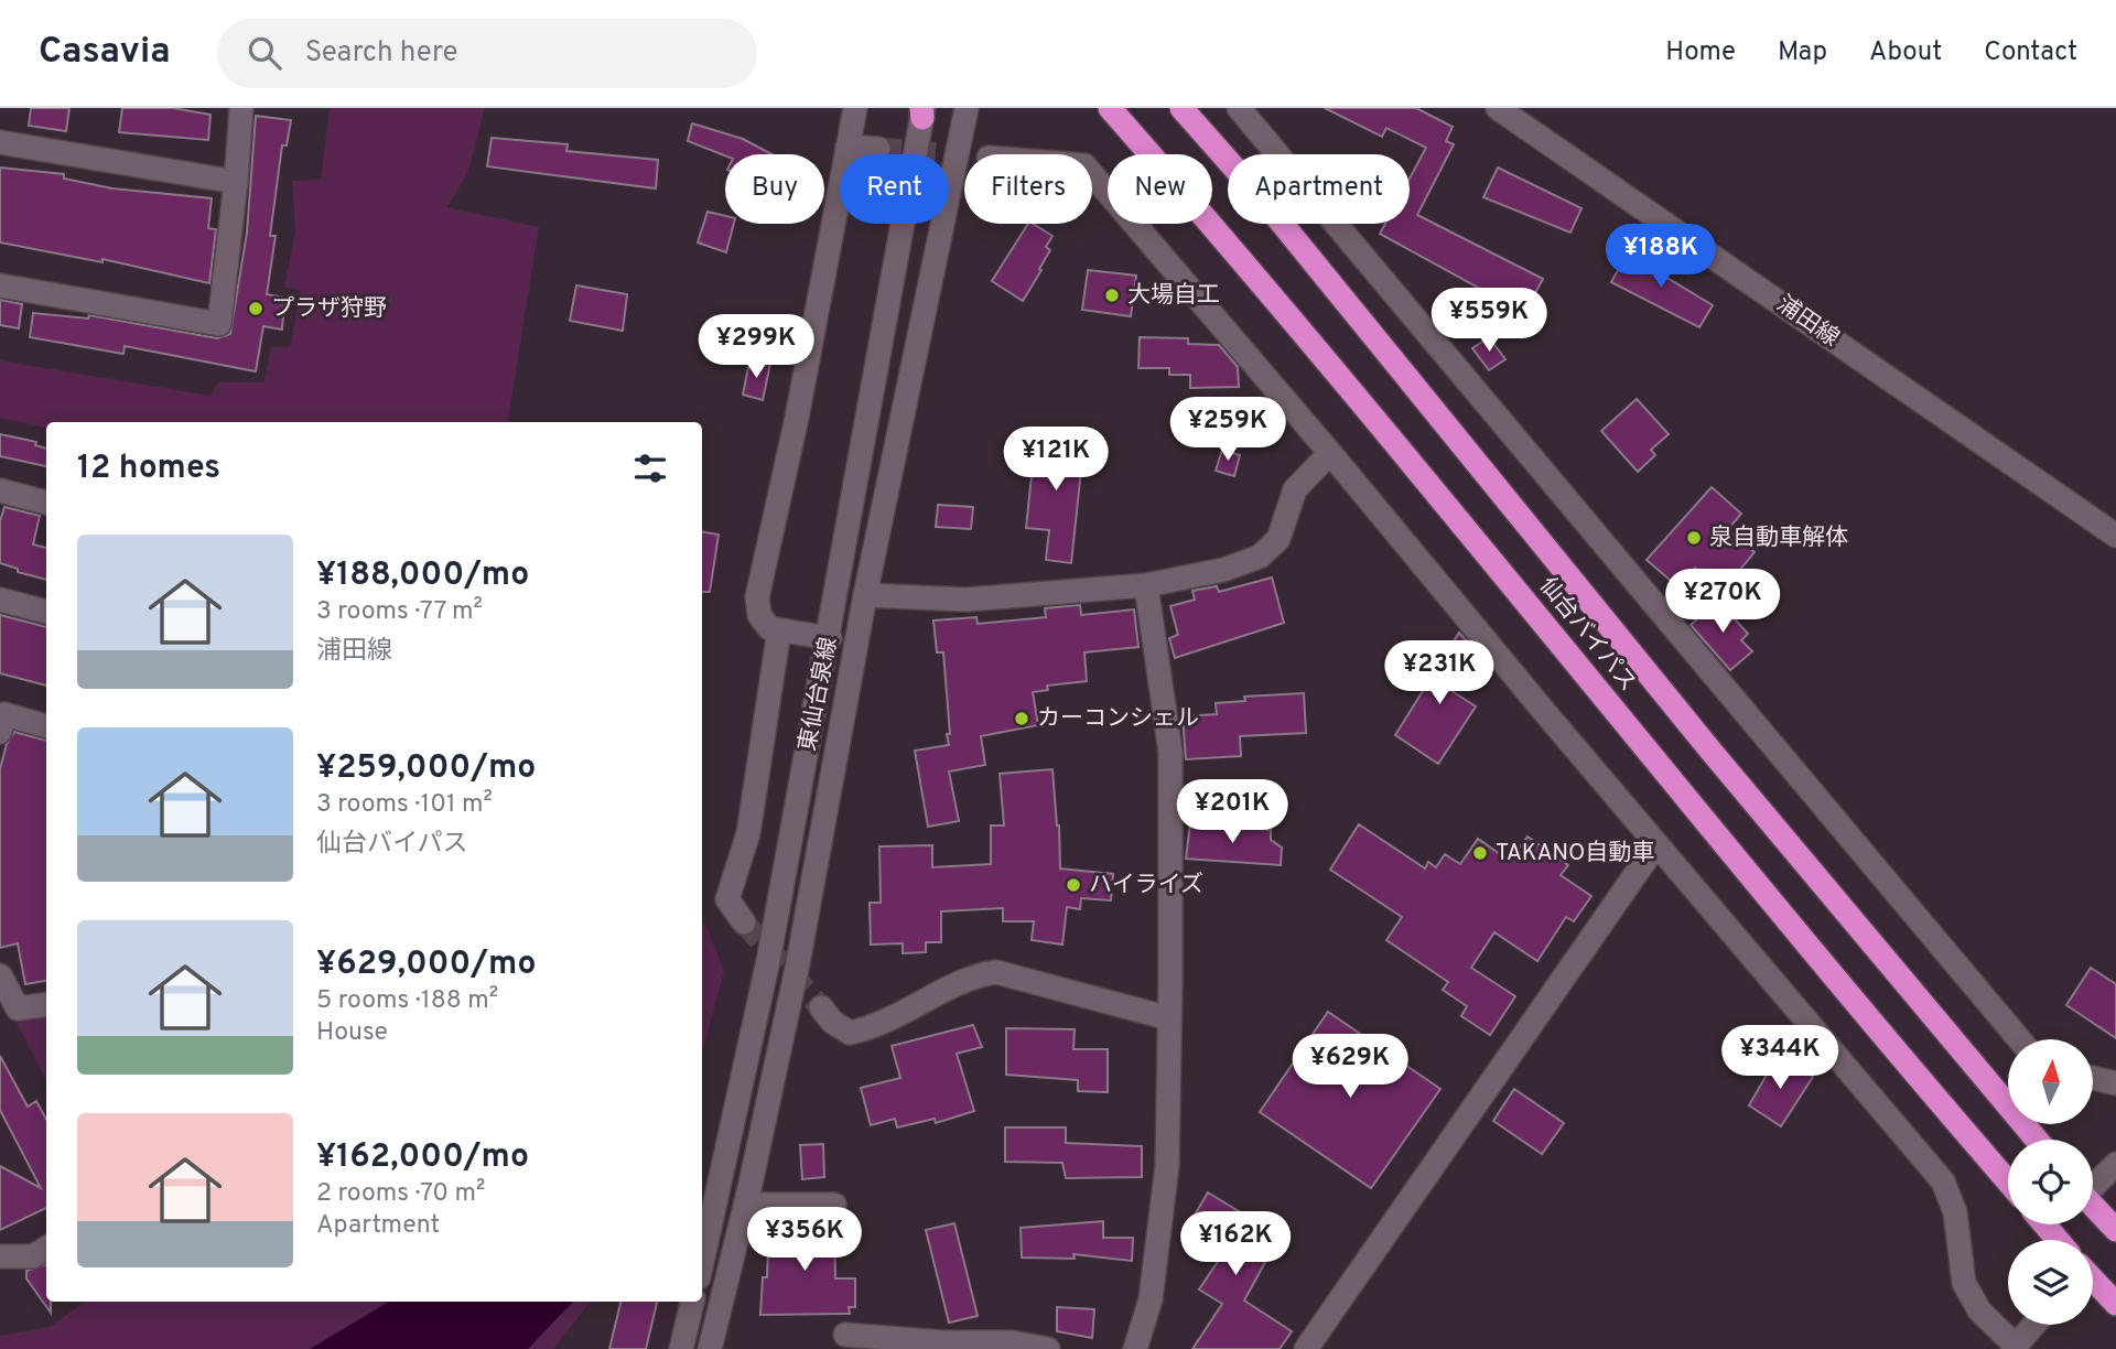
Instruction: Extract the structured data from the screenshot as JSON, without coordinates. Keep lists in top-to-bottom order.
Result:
{
  "streets": {
    "highway": ["仙台バイパス"],
    "street": ["浦田線", "東仙台泉線"]
  },
  "places": [
    "大場自工",
    "プラザ狩野",
    "泉自動車解体",
    "カーコンシェル",
    "TAKANO自動車",
    "ハイライズ"
  ],
  "north": "top",
  "page": {
    "header": "Casavia",
    "search": "Search here",
    "nav": [
      "Home",
      "Map",
      "About",
      "Contact"
    ],
    "chip": [
      "Buy",
      "Rent",
      "Filters",
      "New",
      "Apartment"
    ],
    "price": [
      "¥188K",
      "¥559K",
      "¥299K",
      "¥259K",
      "¥121K",
      "¥270K",
      "¥231K",
      "¥201K",
      "¥344K",
      "¥629K",
      "¥356K",
      "¥162K"
    ],
    "heading": "12 homes",
    "list": [
      {
        "name": "¥188,000/mo",
        "note": "3 rooms · 77 m² · 浦田線"
      },
      {
        "name": "¥259,000/mo",
        "note": "3 rooms · 101 m² · 仙台バイパス"
      },
      {
        "name": "¥629,000/mo",
        "note": "5 rooms · 188 m² · House"
      },
      {
        "name": "¥162,000/mo",
        "note": "2 rooms · 70 m² · Apartment"
      }
    ]
  }
}
